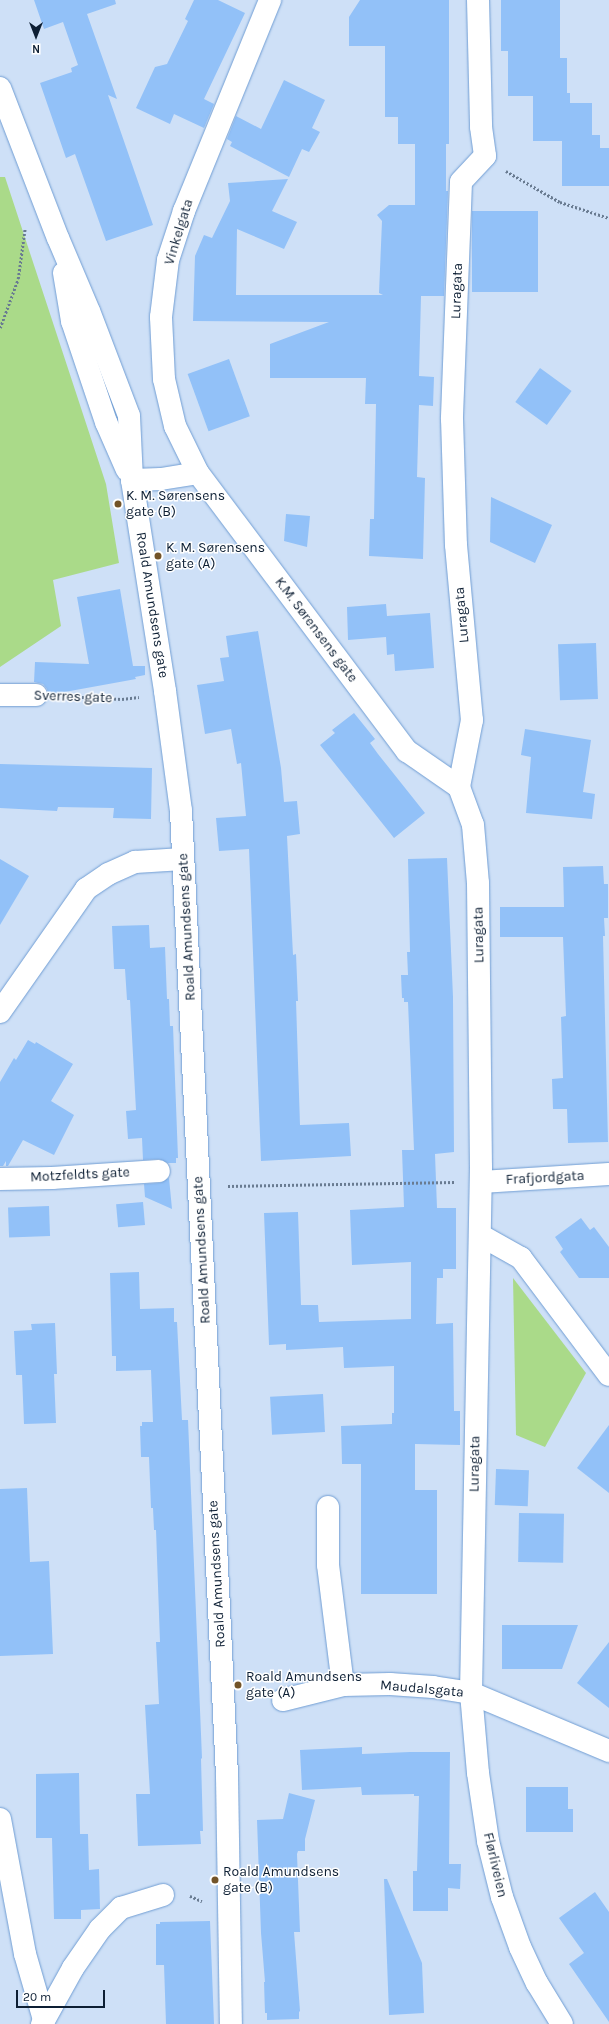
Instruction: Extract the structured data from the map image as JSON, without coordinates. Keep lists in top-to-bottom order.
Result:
{
  "streets": {
    "street": [
      "Vinkelgata",
      "Luragata",
      "Roald Amundsens gate",
      "K.M. Sørensens gate",
      "Sverres gate",
      "Motzfeldts gate",
      "Frafjordgata",
      "Maudalsgata",
      "Flørliveien"
    ]
  },
  "crossings": [
    ["Vinkelgata", "K.M. Sørensens gate"],
    ["Luragata", "K.M. Sørensens gate"],
    ["Luragata", "Frafjordgata"],
    ["Luragata", "Maudalsgata"],
    ["Luragata", "Flørliveien"],
    ["Maudalsgata", "Flørliveien"]
  ],
  "places": [
    "K. M. Sørensens gate (B)",
    "K. M. Sørensens gate (A)",
    "Roald Amundsens gate (A)",
    "Roald Amundsens gate (B)"
  ],
  "scale_bar": "20 m",
  "north": "bottom"
}
